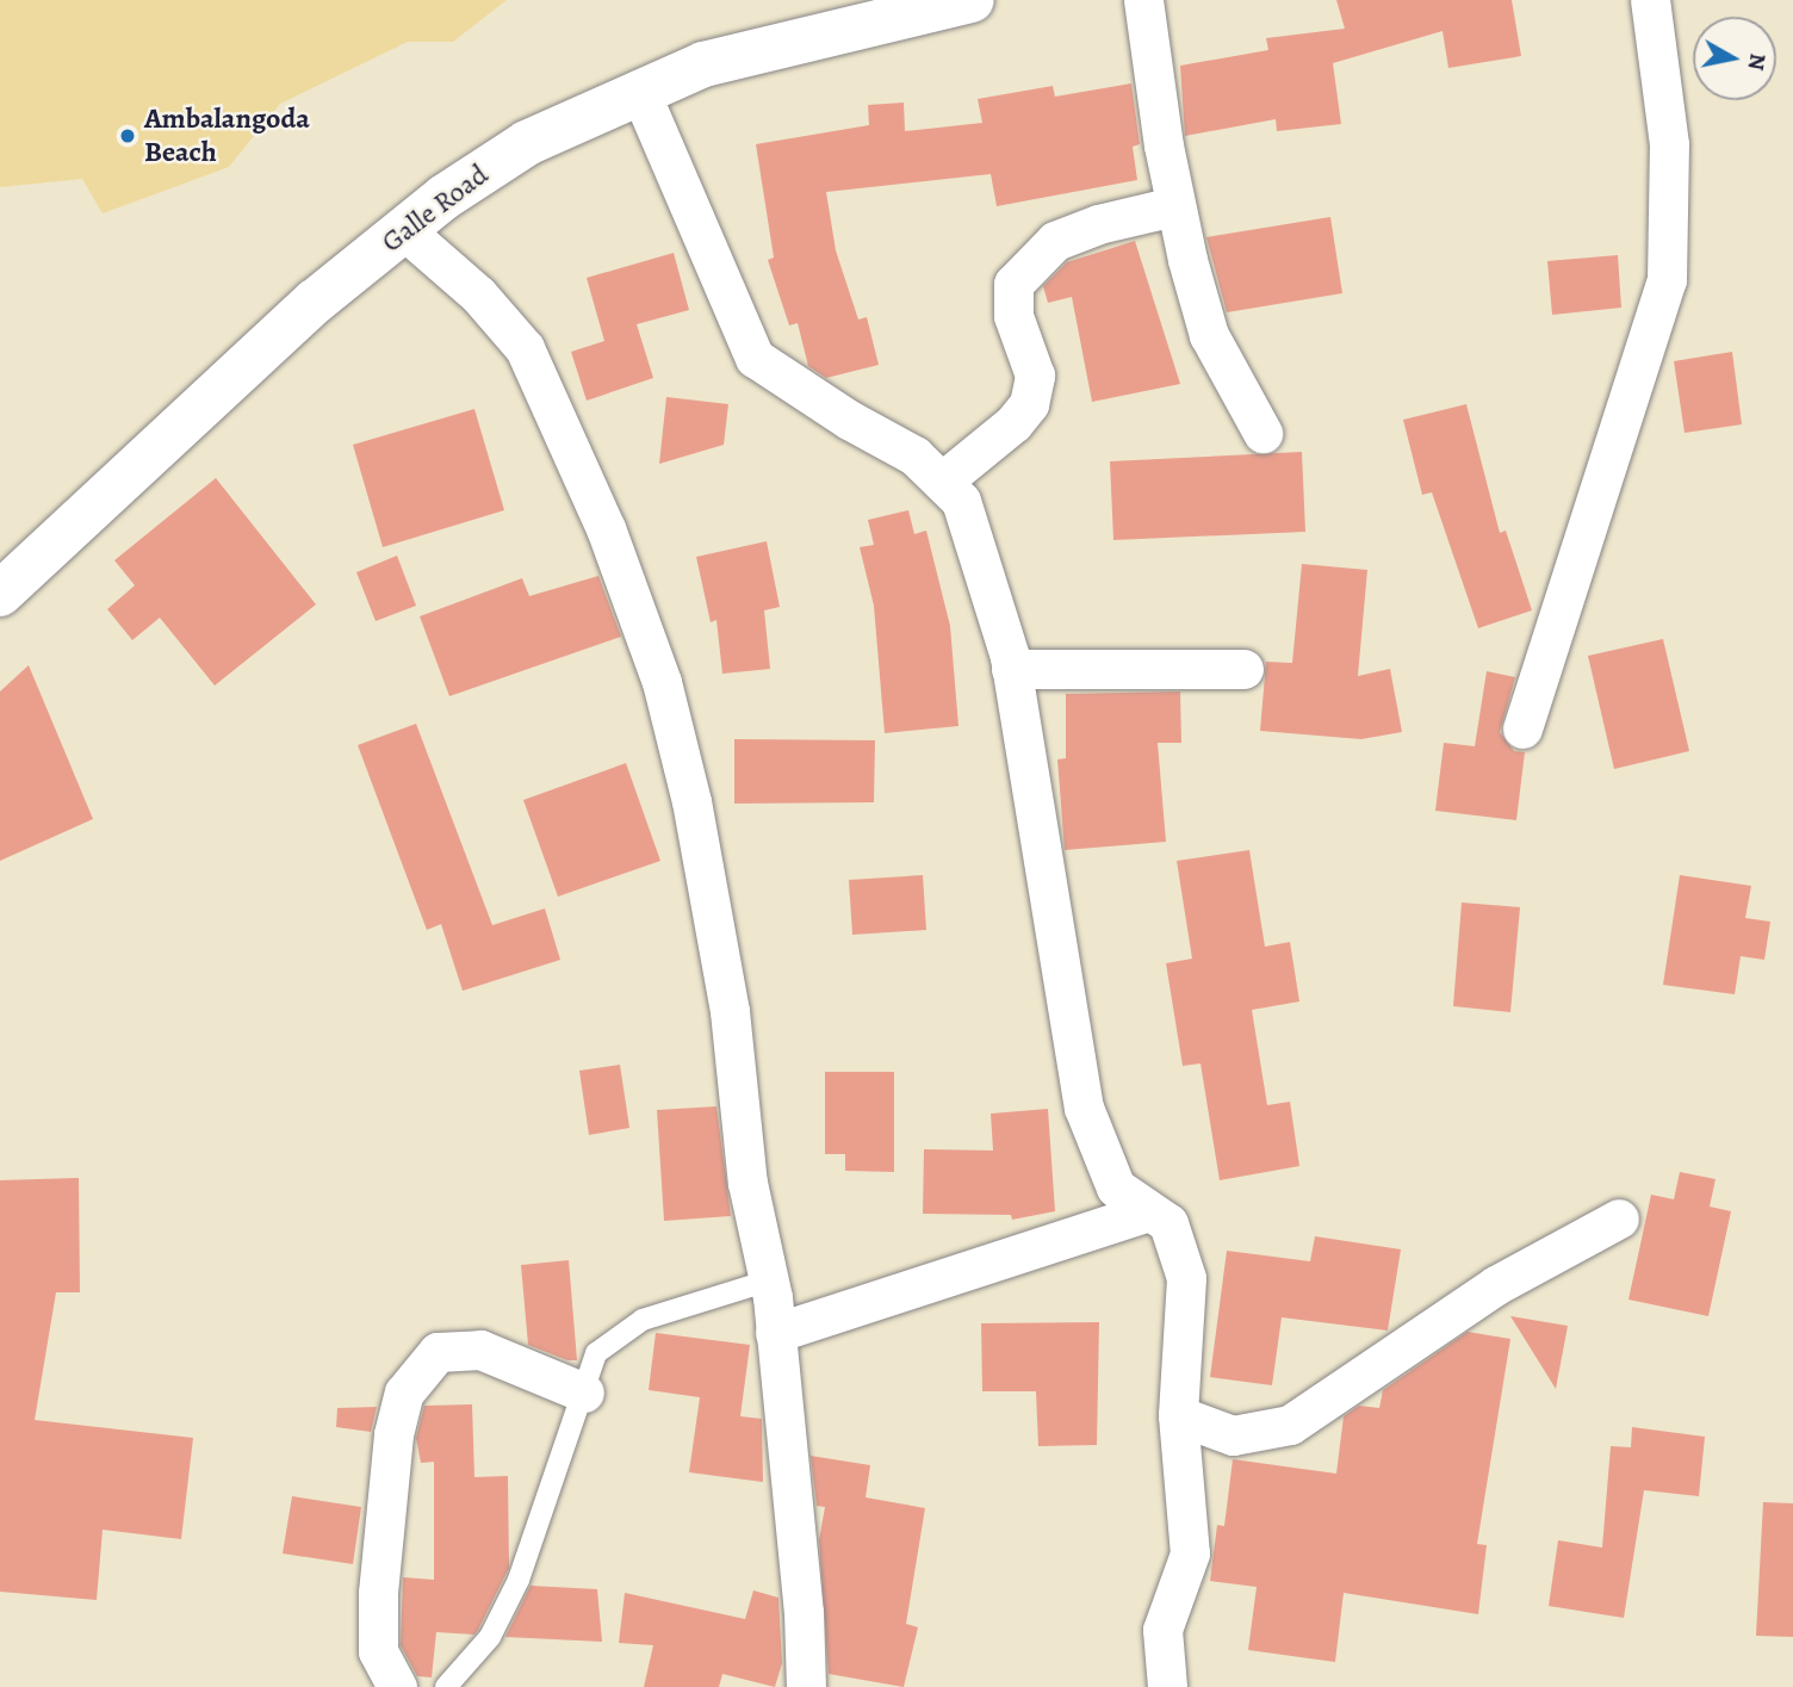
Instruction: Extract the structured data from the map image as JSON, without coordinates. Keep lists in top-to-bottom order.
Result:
{
  "streets": {
    "highway": ["Galle Road"]
  },
  "places": ["Ambalangoda Beach"],
  "north": "right"
}
